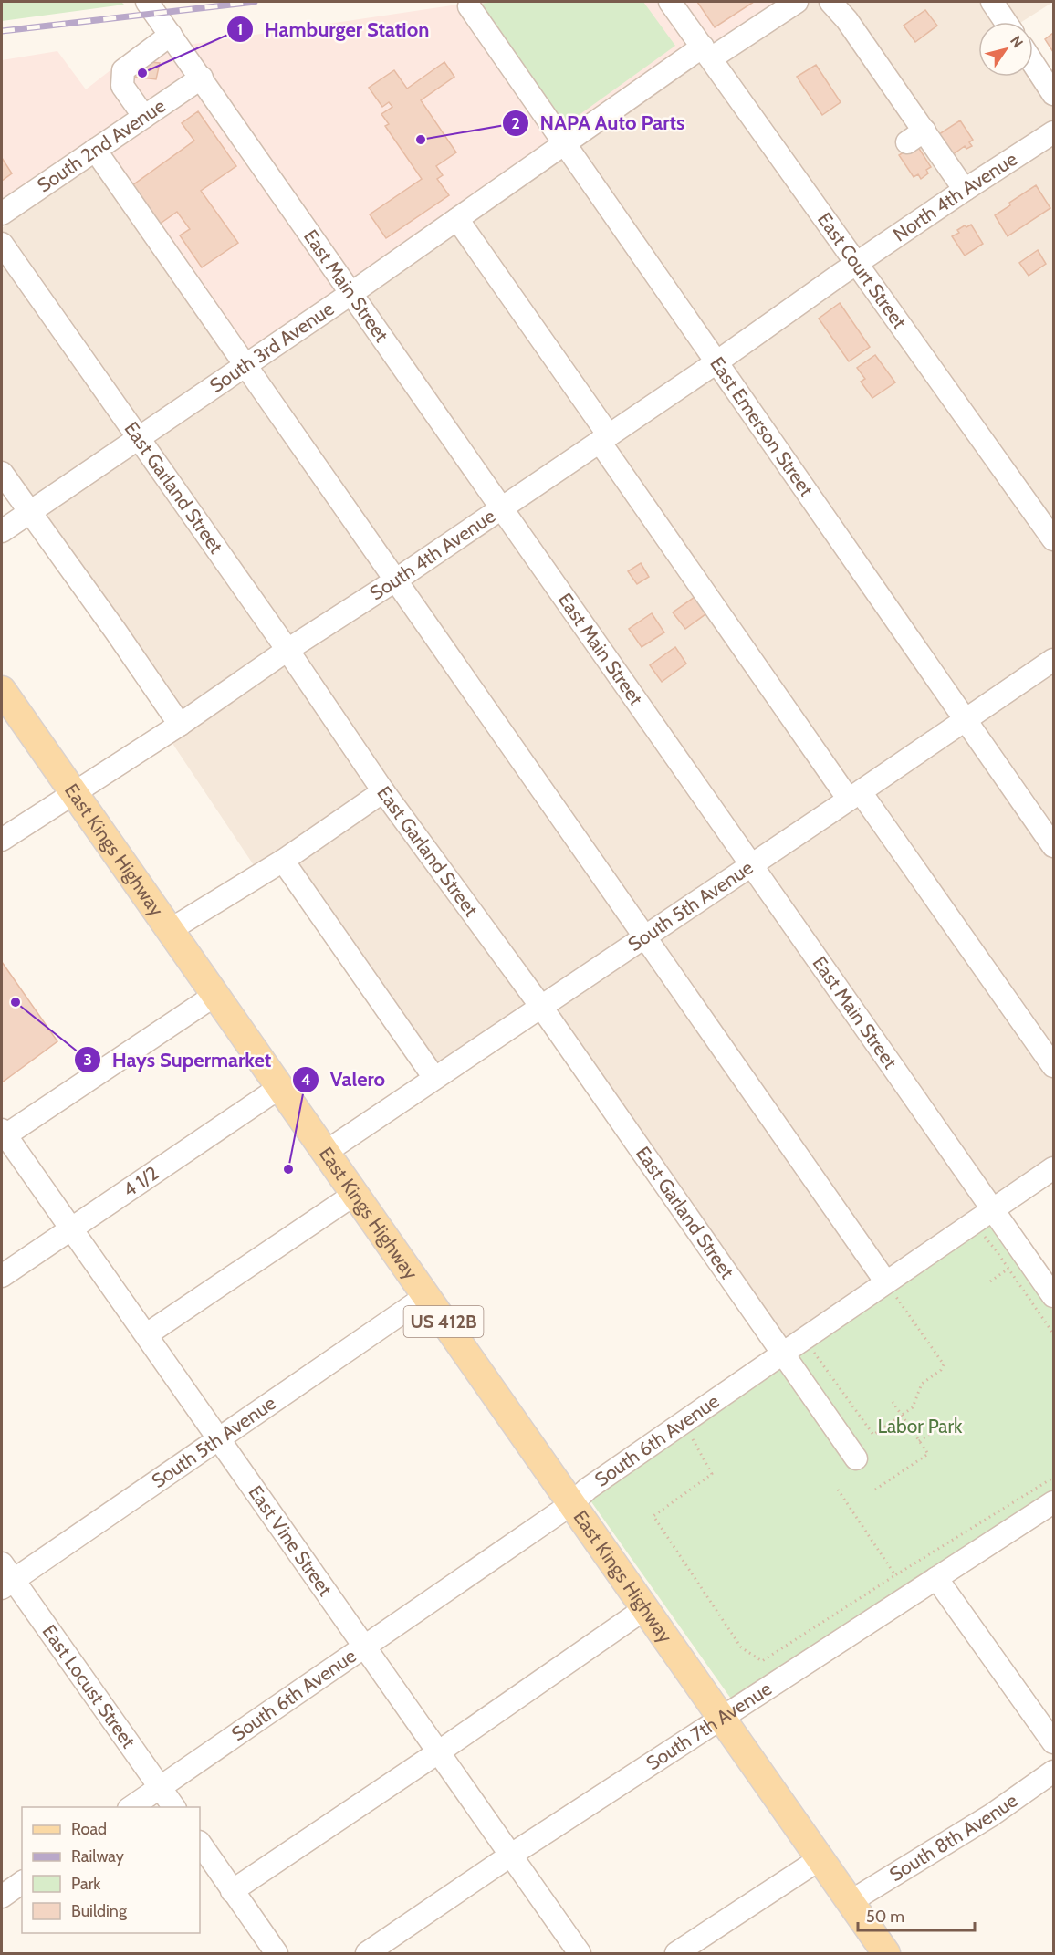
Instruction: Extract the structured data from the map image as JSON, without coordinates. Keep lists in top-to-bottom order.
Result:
{
  "streets": {
    "main road": ["East Kings Highway", "US 412B"],
    "street": [
      "South 2nd Avenue",
      "North 4th Avenue",
      "East Court Street",
      "East Main Street",
      "South 3rd Avenue",
      "East Emerson Street",
      "East Garland Street",
      "South 4th Avenue",
      "South 5th Avenue",
      "4 1/2",
      "South 6th Avenue",
      "East Vine Street",
      "East Locust Street",
      "South 7th Avenue",
      "South 8th Avenue"
    ]
  },
  "crossings": [
    ["South 2nd Avenue", "East Main Street"],
    ["North 4th Avenue", "East Court Street"],
    ["North 4th Avenue", "South 4th Avenue"],
    ["East Court Street", "South 3rd Avenue"],
    ["East Court Street", "South 4th Avenue"],
    ["East Main Street", "South 3rd Avenue"],
    ["East Main Street", "South 4th Avenue"],
    ["East Main Street", "South 5th Avenue"],
    ["East Main Street", "South 6th Avenue"],
    ["South 3rd Avenue", "East Emerson Street"],
    ["South 3rd Avenue", "East Garland Street"],
    ["East Emerson Street", "South 4th Avenue"],
    ["East Emerson Street", "South 5th Avenue"],
    ["East Garland Street", "South 4th Avenue"],
    ["East Garland Street", "South 5th Avenue"],
    ["East Garland Street", "South 6th Avenue"],
    ["South 4th Avenue", "East Kings Highway"],
    ["East Kings Highway", "South 5th Avenue"],
    ["East Kings Highway", "4 1/2"],
    ["East Kings Highway", "South 6th Avenue"],
    ["East Kings Highway", "South 7th Avenue"],
    ["East Kings Highway", "South 8th Avenue"],
    ["South 5th Avenue", "East Vine Street"],
    ["South 5th Avenue", "East Locust Street"],
    ["4 1/2", "East Vine Street"],
    ["South 6th Avenue", "East Vine Street"],
    ["South 6th Avenue", "East Locust Street"],
    ["East Vine Street", "South 7th Avenue"]
  ],
  "parks": ["Labor Park"],
  "places": [
    "Hamburger Station",
    "NAPA Auto Parts",
    "Hays Supermarket",
    "Valero"
  ],
  "legend": [
    "Road",
    "Railway",
    "Park",
    "Building"
  ],
  "scale_bar": "50 m",
  "north": "top right"
}
